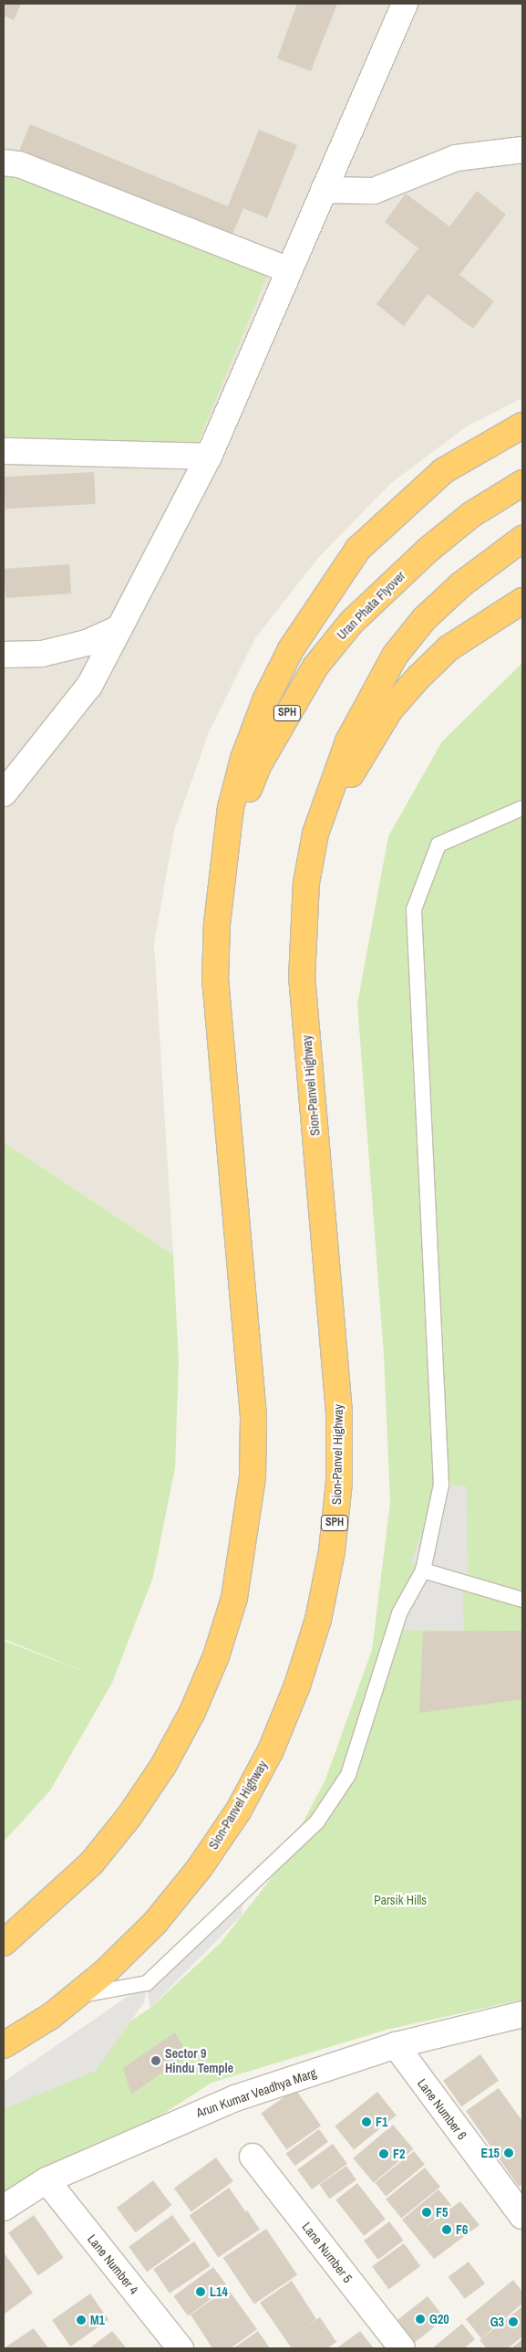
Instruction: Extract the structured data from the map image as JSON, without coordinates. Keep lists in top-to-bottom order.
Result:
{
  "streets": {
    "highway": ["Uran Phata Flyover", "SPH", "Sion-Panvel Highway"],
    "street": [
      "Arun Kumar Veadhya Marg",
      "Lane Number 6",
      "Lane Number 5",
      "Lane Number 4"
    ]
  },
  "crossings": [
    ["Uran Phata Flyover", "SPH"],
    ["SPH", "Sion-Panvel Highway"],
    ["Arun Kumar Veadhya Marg", "Lane Number 6"],
    ["Arun Kumar Veadhya Marg", "Lane Number 4"]
  ],
  "parks": ["Parsik Hills"],
  "places": [
    "Sector 9 Hindu Temple",
    "F1",
    "E15",
    "F2",
    "F5",
    "F6",
    "L14",
    "G20",
    "M1",
    "G3"
  ]
}
